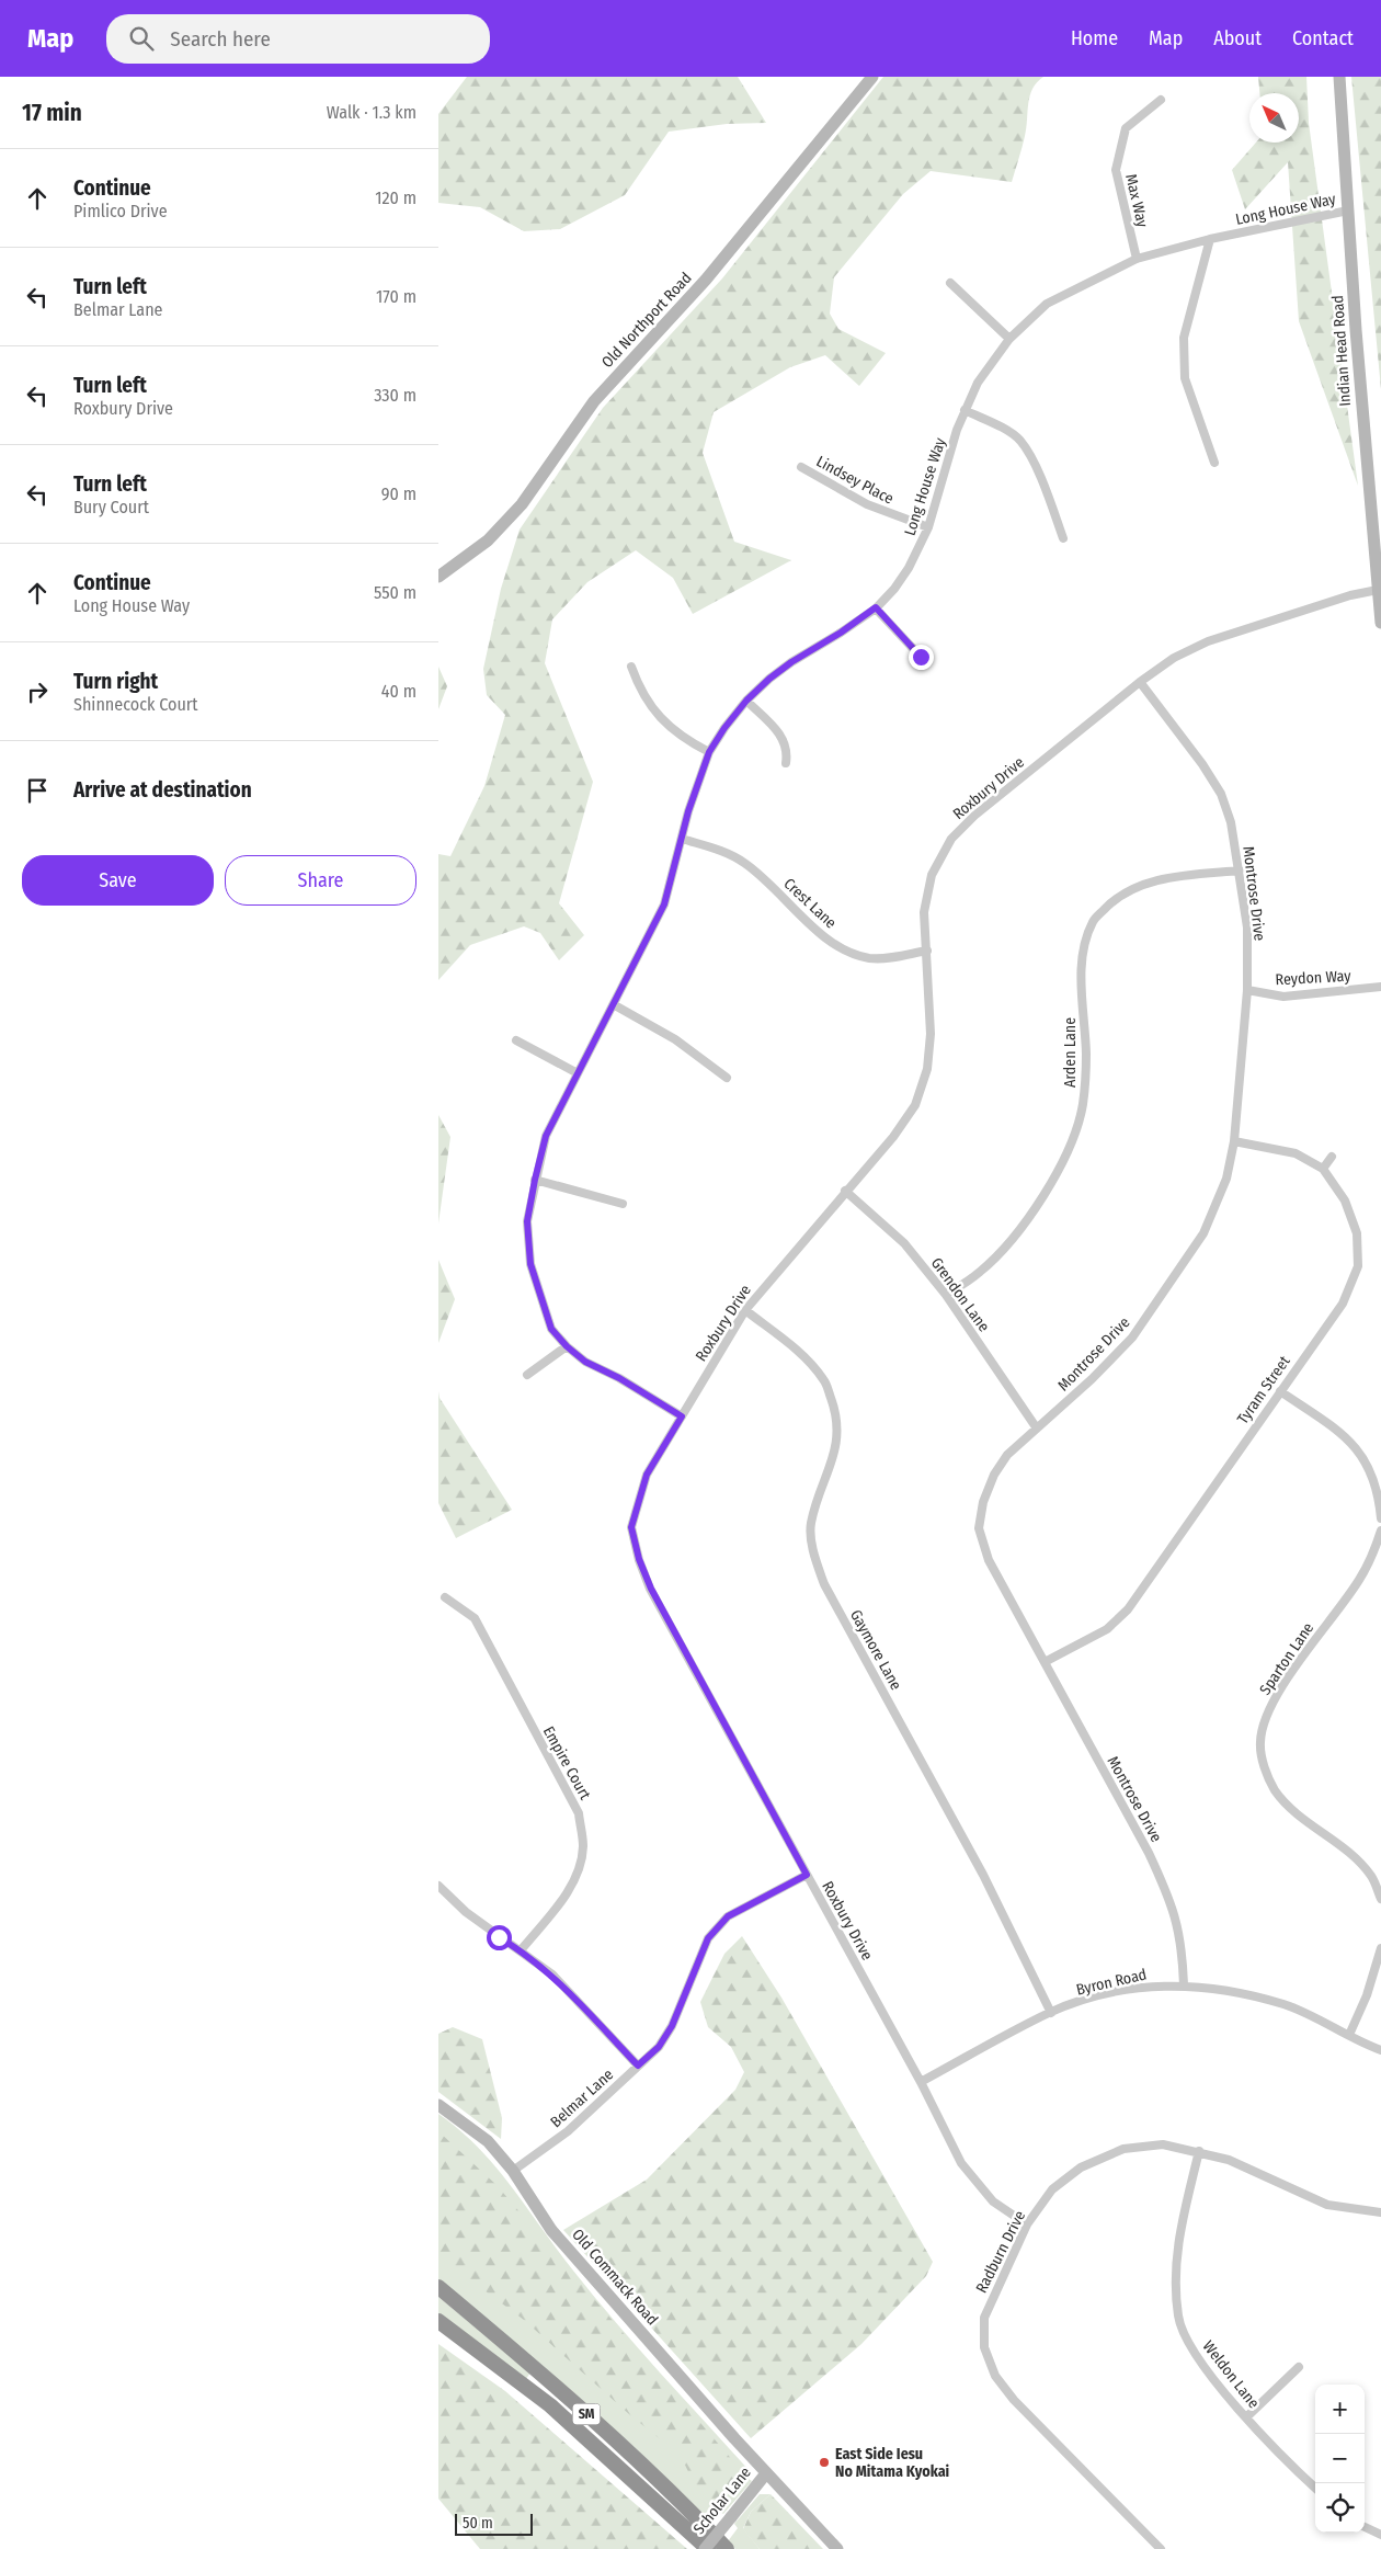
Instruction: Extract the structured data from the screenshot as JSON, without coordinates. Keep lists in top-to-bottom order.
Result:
{
  "streets": {
    "highway": ["SM"],
    "main road": [
      "Old Northport Road",
      "Indian Head Road",
      "Old Commack Road",
      "Scholar Lane"
    ],
    "street": [
      "Max Way",
      "Long House Way",
      "Lindsey Place",
      "Roxbury Drive",
      "Montrose Drive",
      "Crest Lane",
      "Reydon Way",
      "Arden Lane",
      "Grendon Lane",
      "Tyram Street",
      "Gaymore Lane",
      "Sparton Lane",
      "Empire Court",
      "Byron Road",
      "Belmar Lane",
      "Radburn Drive",
      "Weldon Lane"
    ]
  },
  "crossings": [
    ["Max Way", "Long House Way"],
    ["Long House Way", "Indian Head Road"],
    ["Long House Way", "Lindsey Place"],
    ["Long House Way", "Roxbury Drive"],
    ["Long House Way", "Crest Lane"],
    ["Indian Head Road", "Roxbury Drive"],
    ["Roxbury Drive", "Montrose Drive"],
    ["Roxbury Drive", "Crest Lane"],
    ["Roxbury Drive", "Grendon Lane"],
    ["Roxbury Drive", "Gaymore Lane"],
    ["Roxbury Drive", "Byron Road"],
    ["Roxbury Drive", "Belmar Lane"],
    ["Roxbury Drive", "Radburn Drive"],
    ["Montrose Drive", "Reydon Way"],
    ["Montrose Drive", "Arden Lane"],
    ["Montrose Drive", "Grendon Lane"],
    ["Montrose Drive", "Tyram Street"],
    ["Montrose Drive", "Byron Road"],
    ["Arden Lane", "Grendon Lane"],
    ["Gaymore Lane", "Byron Road"],
    ["Belmar Lane", "Old Commack Road"],
    ["Radburn Drive", "Weldon Lane"],
    ["Old Commack Road", "Scholar Lane"],
    ["SM", "Scholar Lane"]
  ],
  "places": ["East Side Iesu No Mitama Kyokai"],
  "scale_bar": "50 m",
  "north": "top left",
  "page": {
    "header": "Map",
    "search": "Search here",
    "nav": [
      "Home",
      "Map",
      "About",
      "Contact"
    ],
    "heading": ["17 min", "Walk · 1.3 km"],
    "list": [
      ["Continue", "Pimlico Drive", "120 m"],
      ["Turn left", "Belmar Lane", "170 m"],
      ["Turn left", "Roxbury Drive", "330 m"],
      ["Turn left", "Bury Court", "90 m"],
      ["Continue", "Long House Way", "550 m"],
      ["Turn right", "Shinnecock Court", "40 m"],
      "Arrive at destination"
    ],
    "buttons": ["Save", "Share"],
    "map_buttons": ["+", "−"],
    "scale": "50 m"
  }
}
